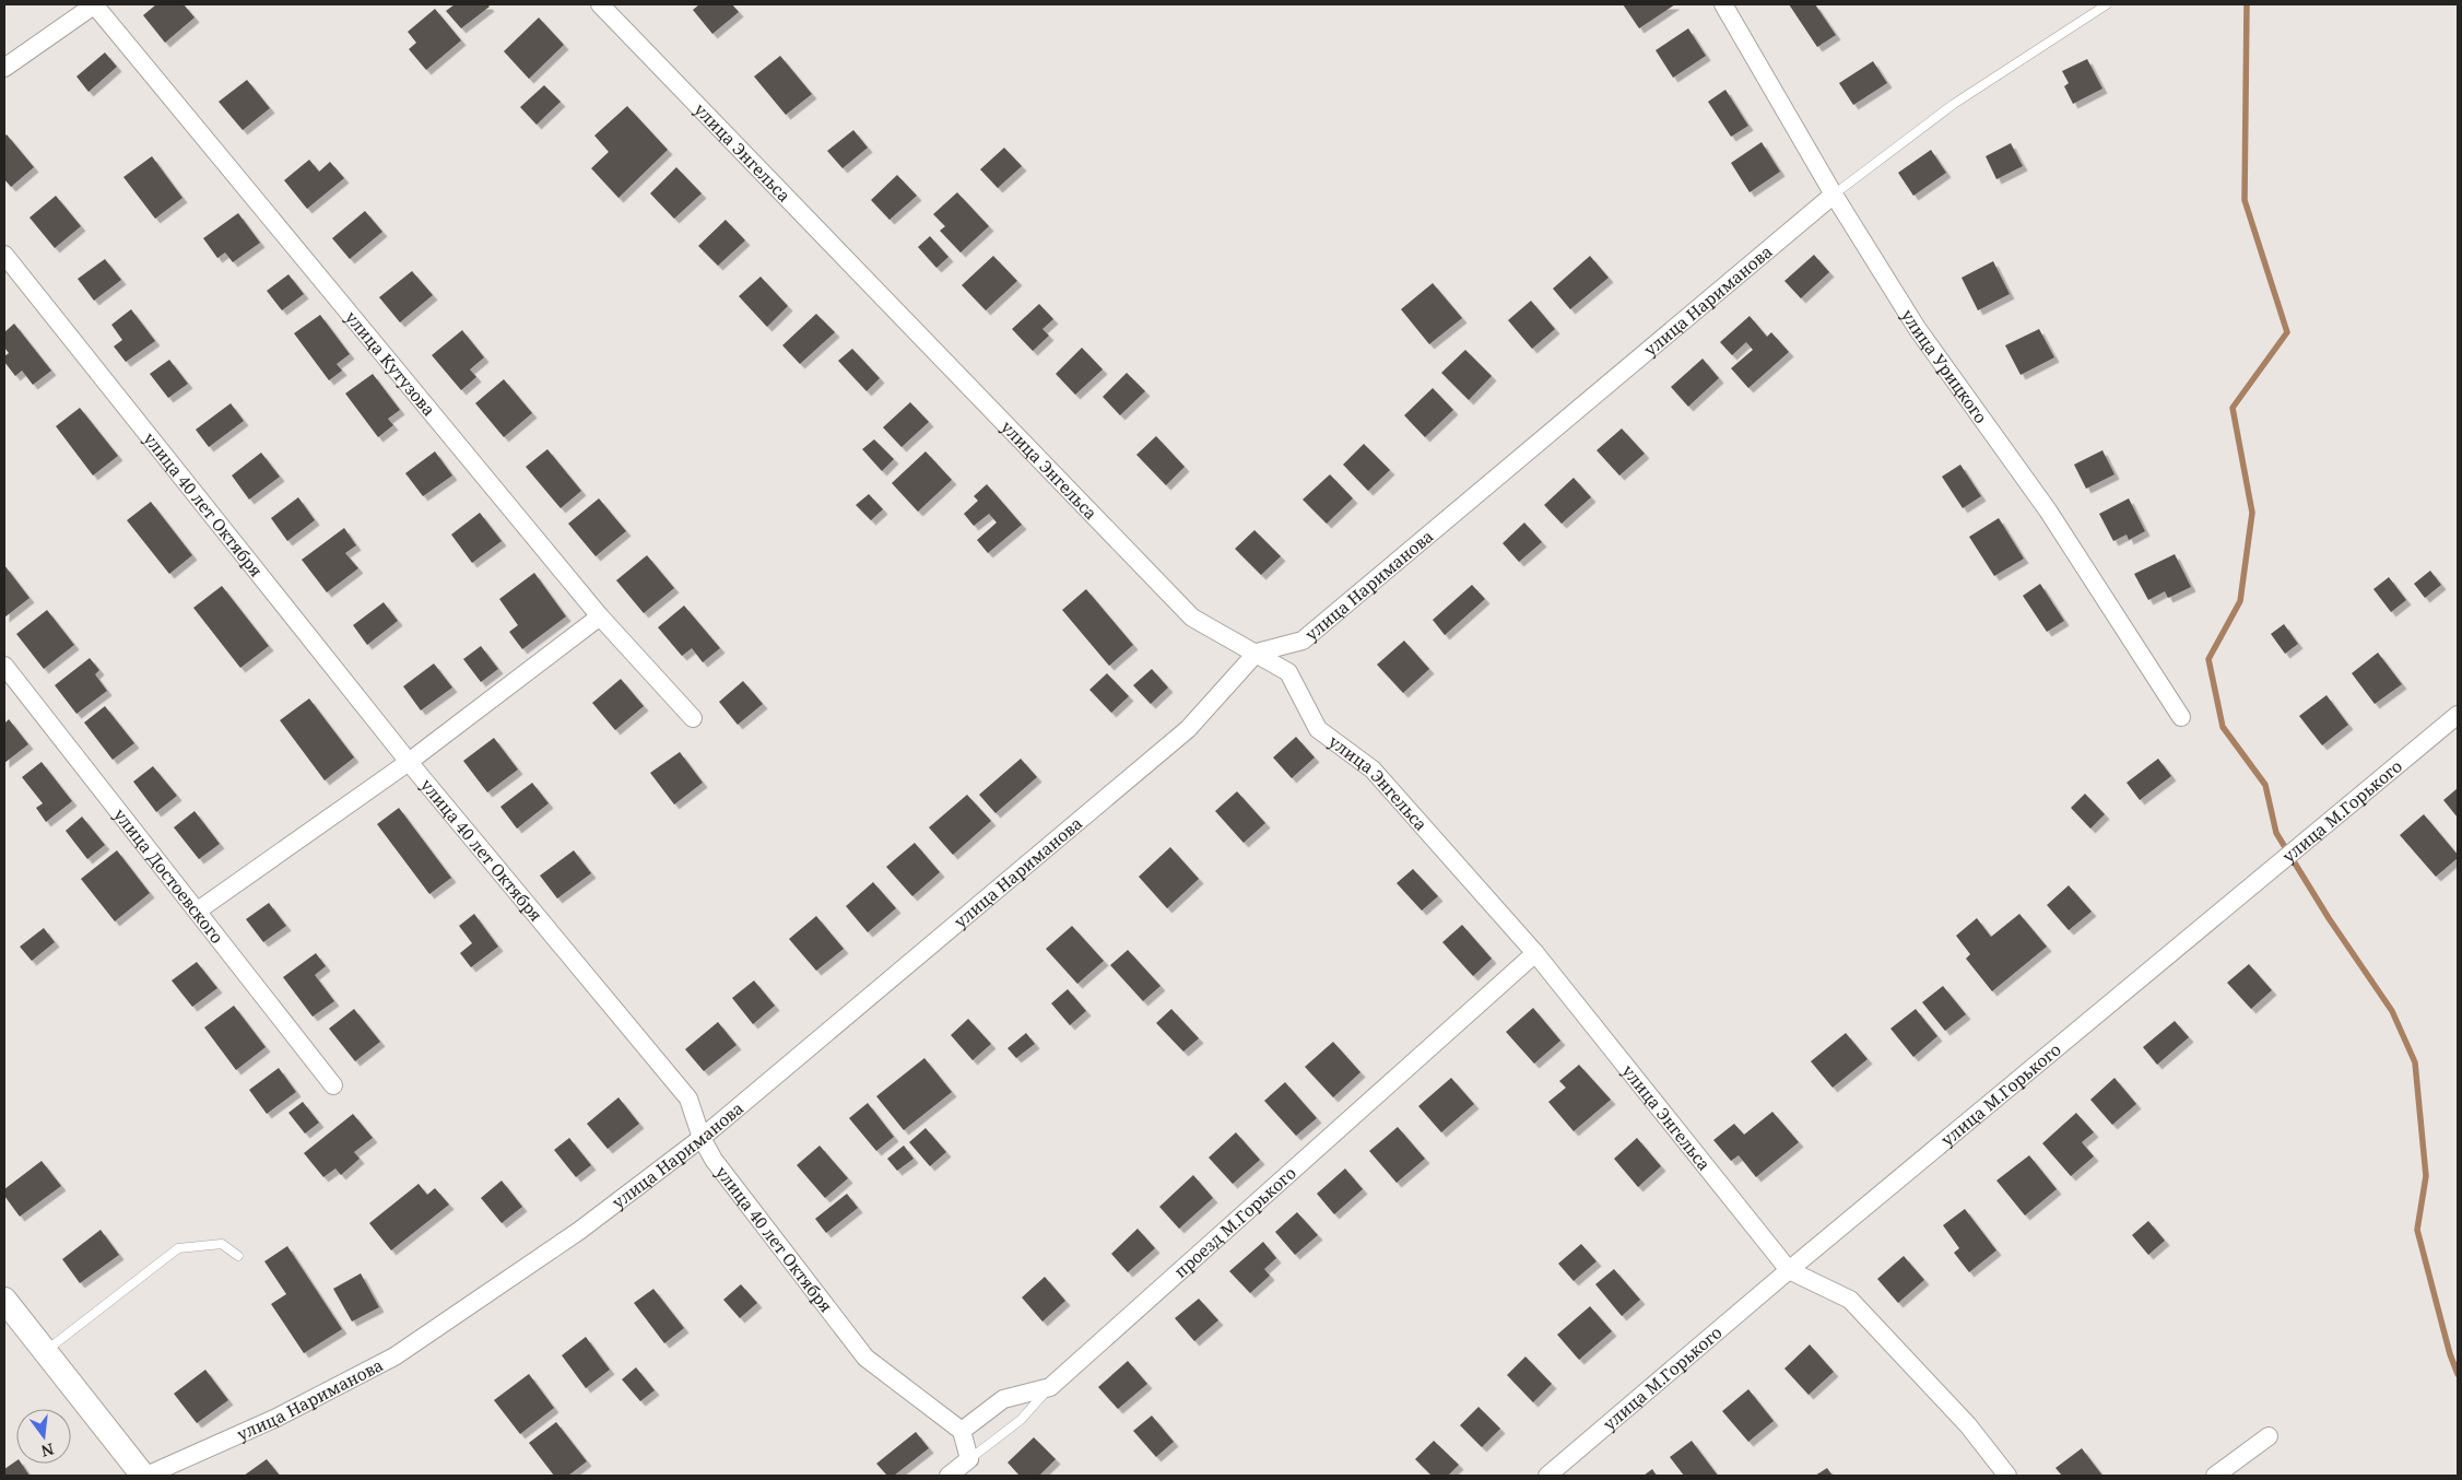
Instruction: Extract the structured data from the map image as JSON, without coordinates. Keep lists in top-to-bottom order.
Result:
{
  "streets": {
    "street": [
      "улица Энгельса",
      "улица Нариманова",
      "улица Кутузова",
      "улица Урицкого",
      "улица 40 лет Октября",
      "улица М.Горького",
      "улица Достоевского",
      "проезд М.Горького"
    ]
  },
  "crossings": [
    ["улица Энгельса", "улица Нариманова"],
    ["улица Энгельса", "улица М.Горького"],
    ["улица Энгельса", "проезд М.Горького"],
    ["улица Нариманова", "улица Урицкого"],
    ["улица Нариманова", "улица 40 лет Октября"],
    ["улица 40 лет Октября", "проезд М.Горького"]
  ],
  "north": "bottom"
}
